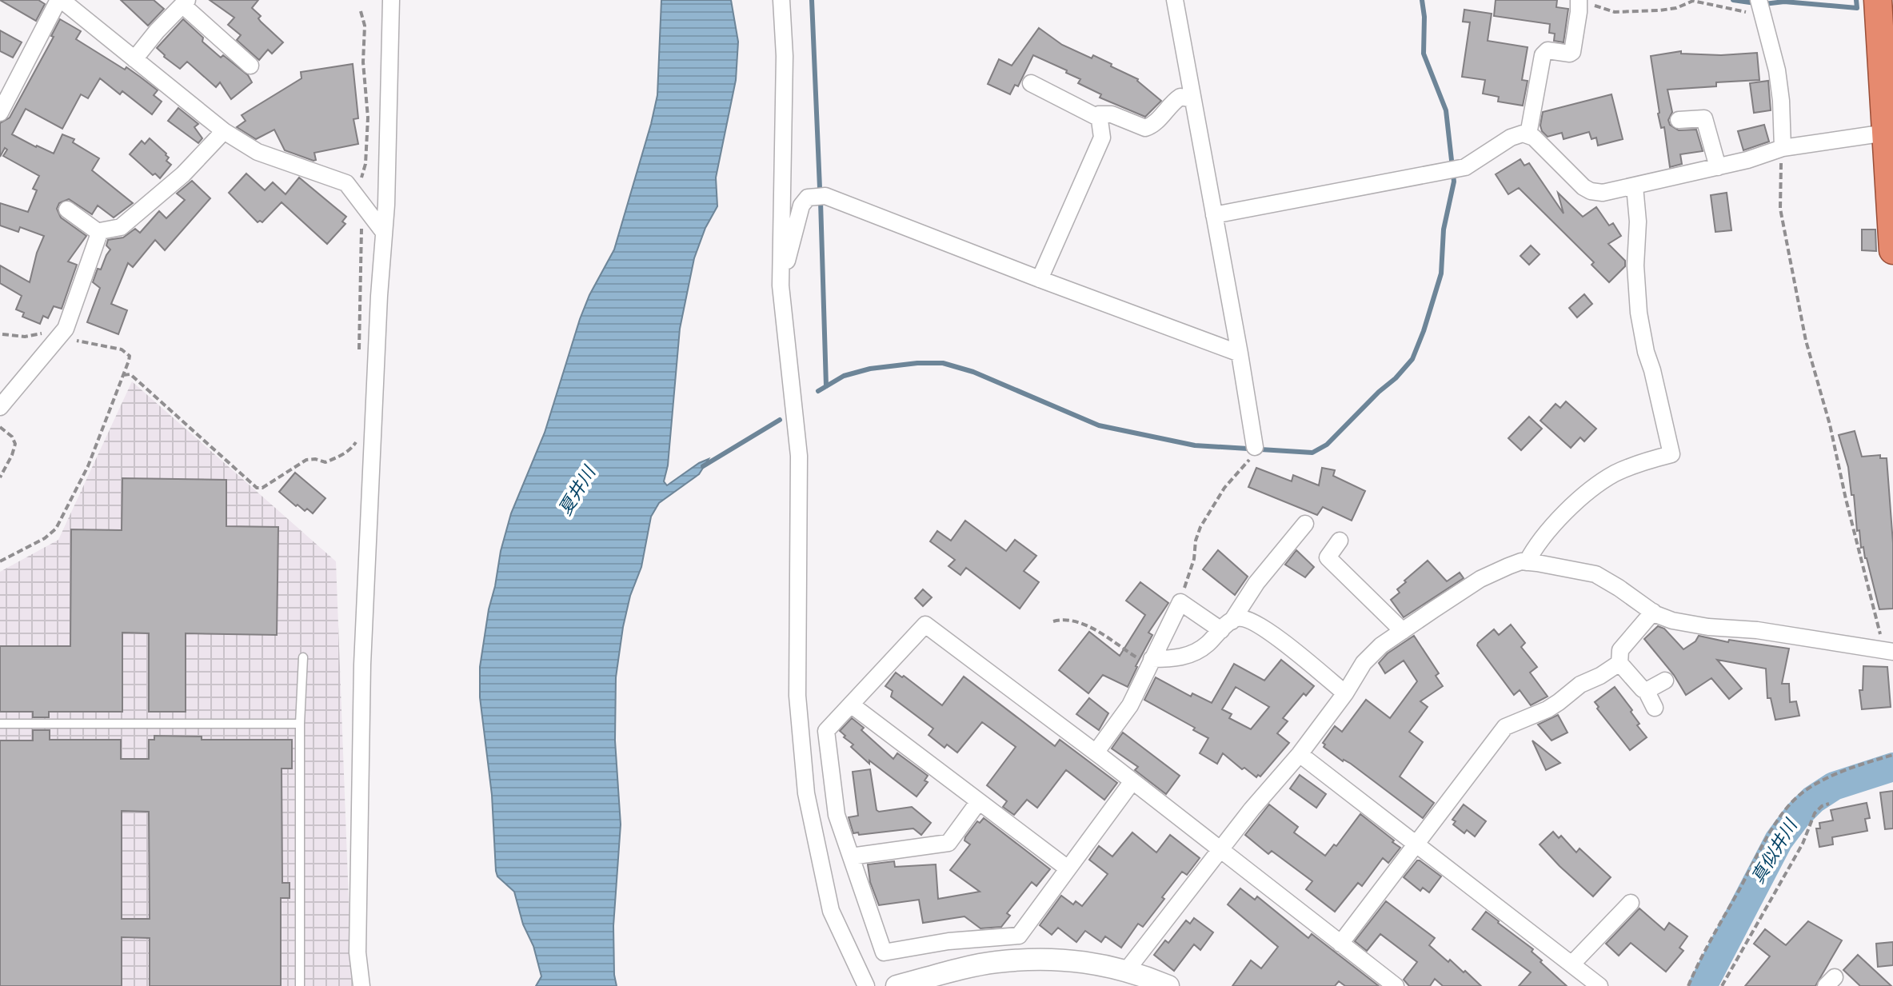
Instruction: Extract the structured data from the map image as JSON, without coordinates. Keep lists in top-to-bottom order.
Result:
{
  "water": ["夏井川", "真似井川"]
}
